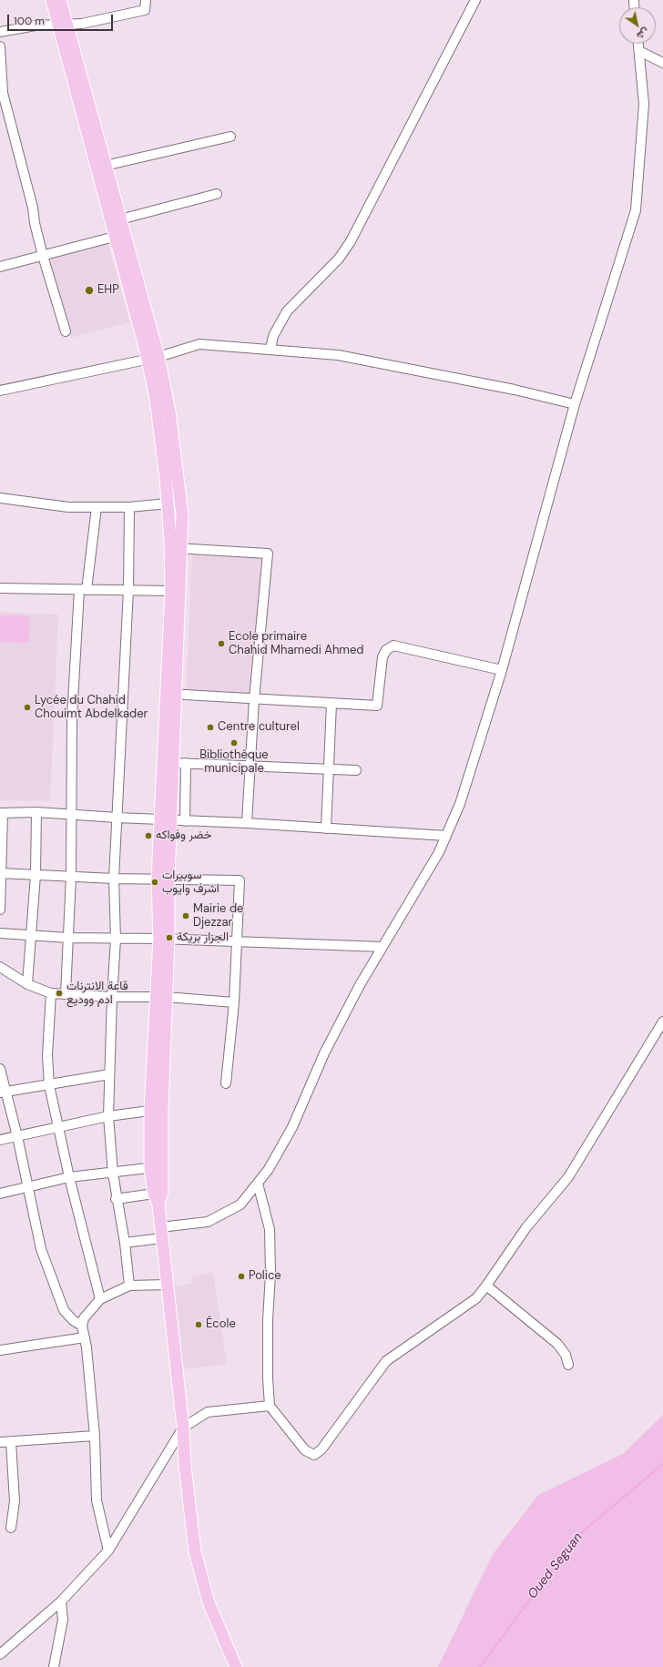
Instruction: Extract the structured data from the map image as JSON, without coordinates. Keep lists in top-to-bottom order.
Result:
{
  "water": ["Oued Seguan"],
  "places": [
    "EHP",
    "Ecole primaire Chahid Mhamedi Ahmed",
    "Lycée du Chahid Chouimt Abdelkader",
    "Centre culturel",
    "Bibliothèque municipale",
    "خضر وفواكه",
    "سوبيرات اشرف وايوب",
    "Mairie de Djezzar",
    "الجزار بريكة",
    "قاعة الانترنات ادم ووديع",
    "Police",
    "École"
  ],
  "scale_bar": "100 m",
  "north": "bottom right"
}
